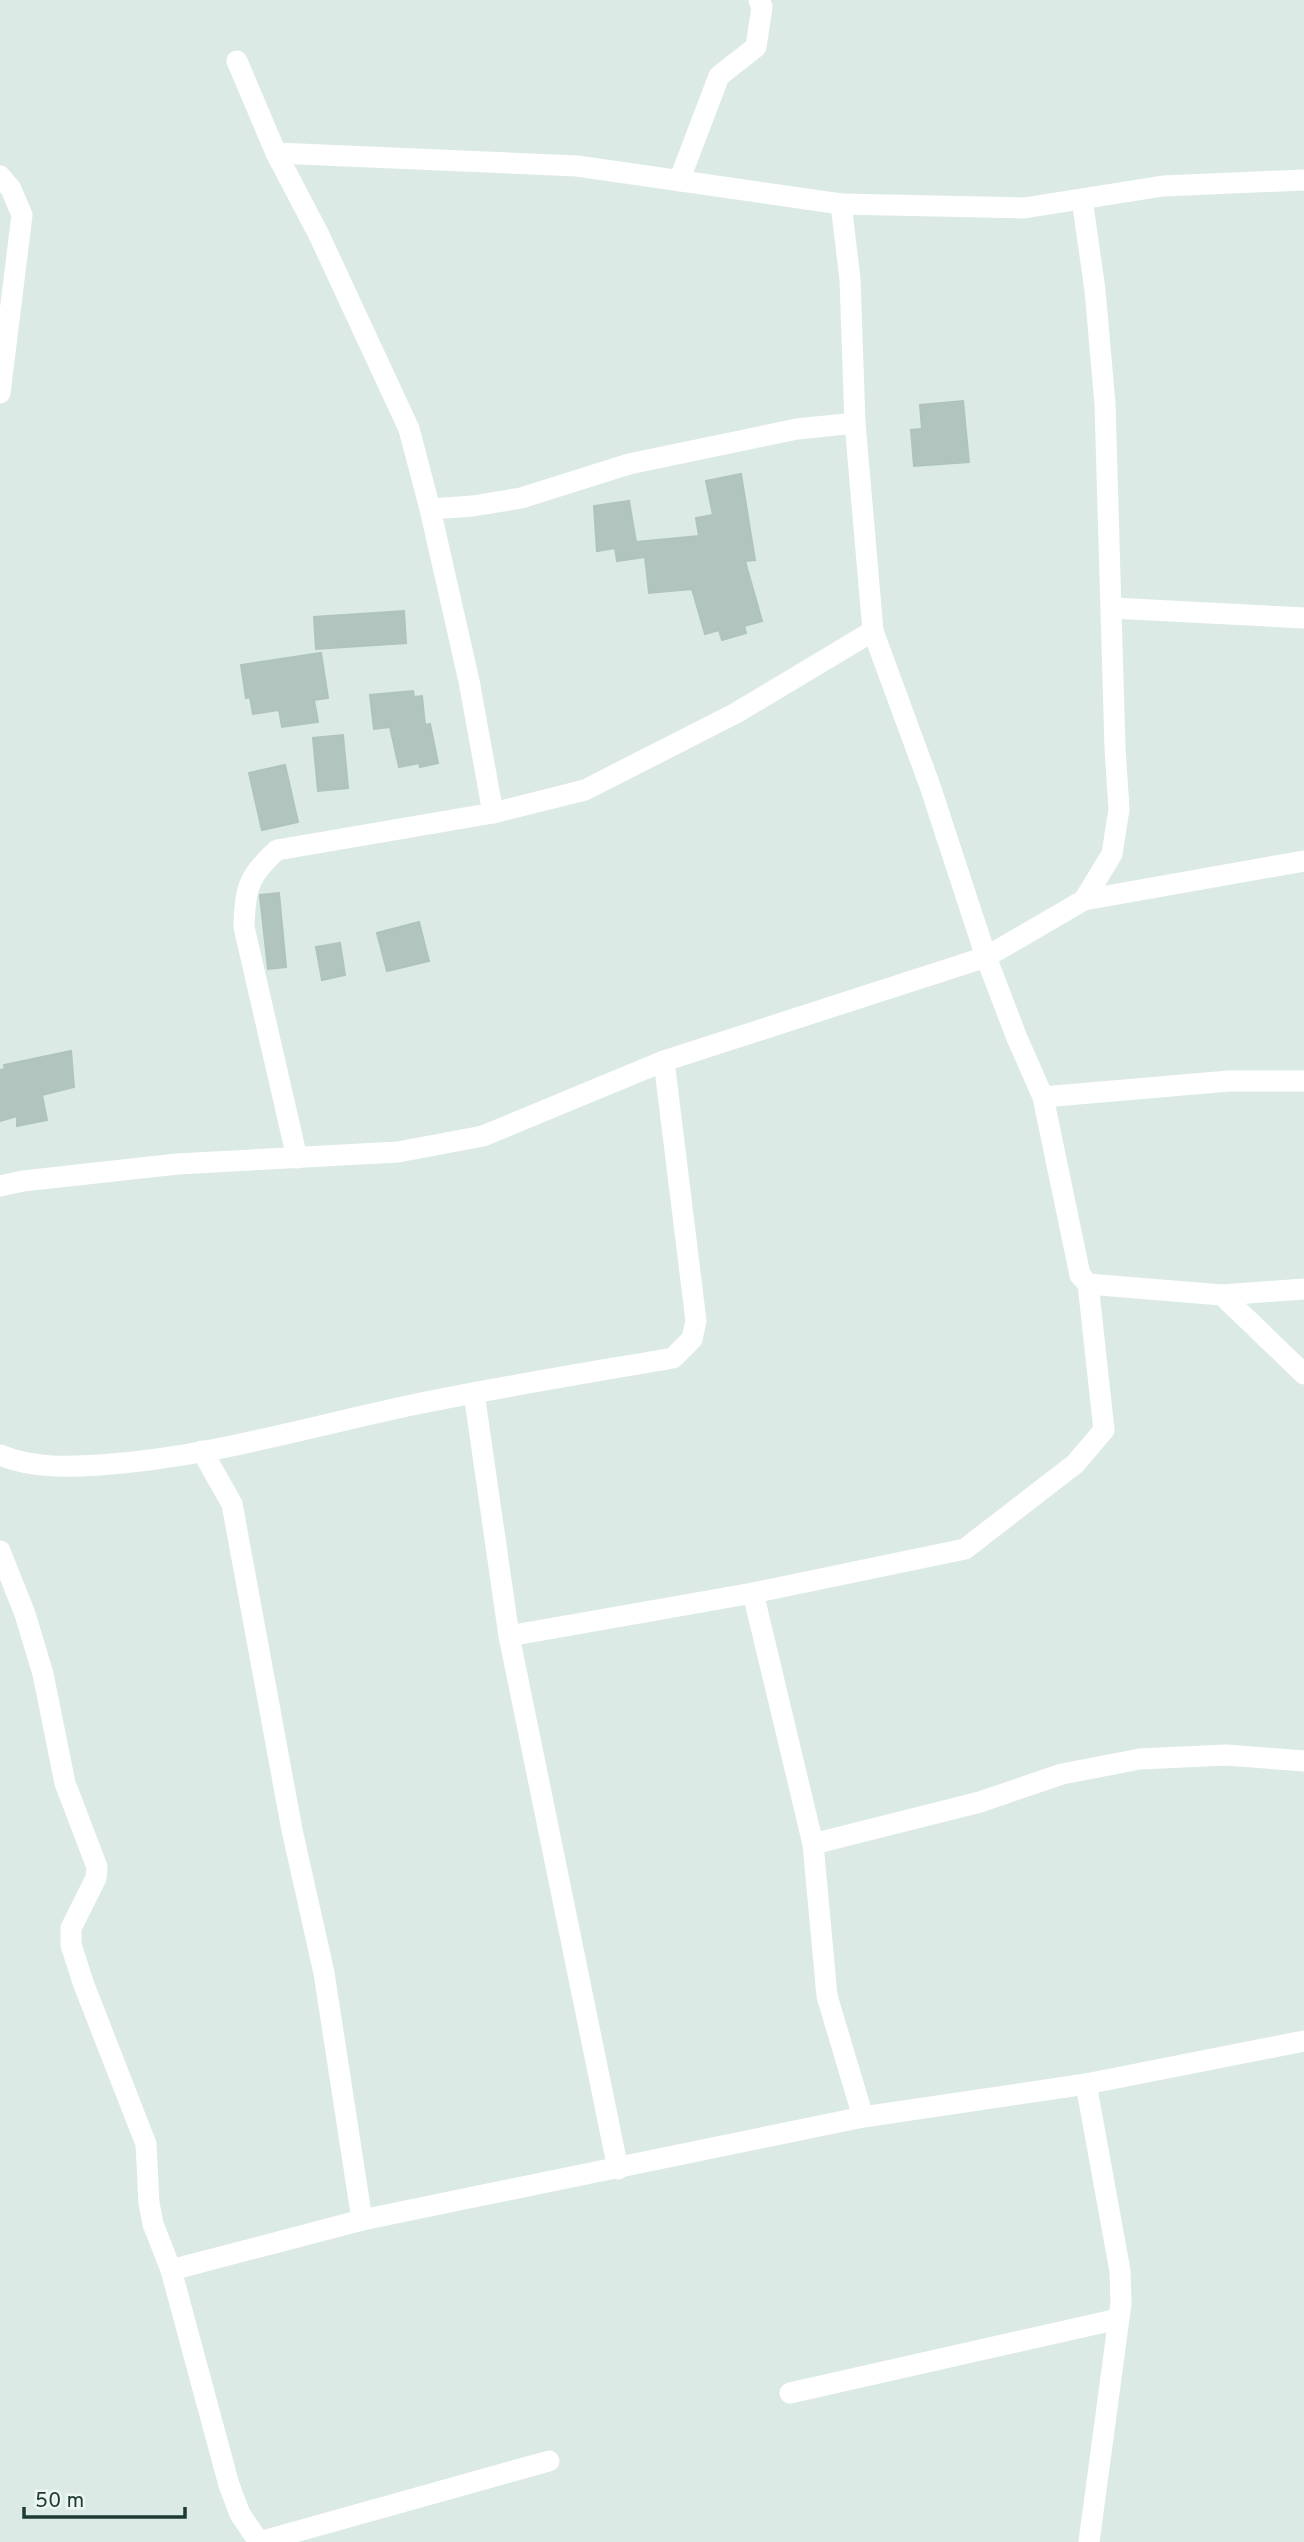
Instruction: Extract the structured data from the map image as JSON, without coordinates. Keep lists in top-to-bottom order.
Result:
{
  "scale_bar": "50 m"
}
